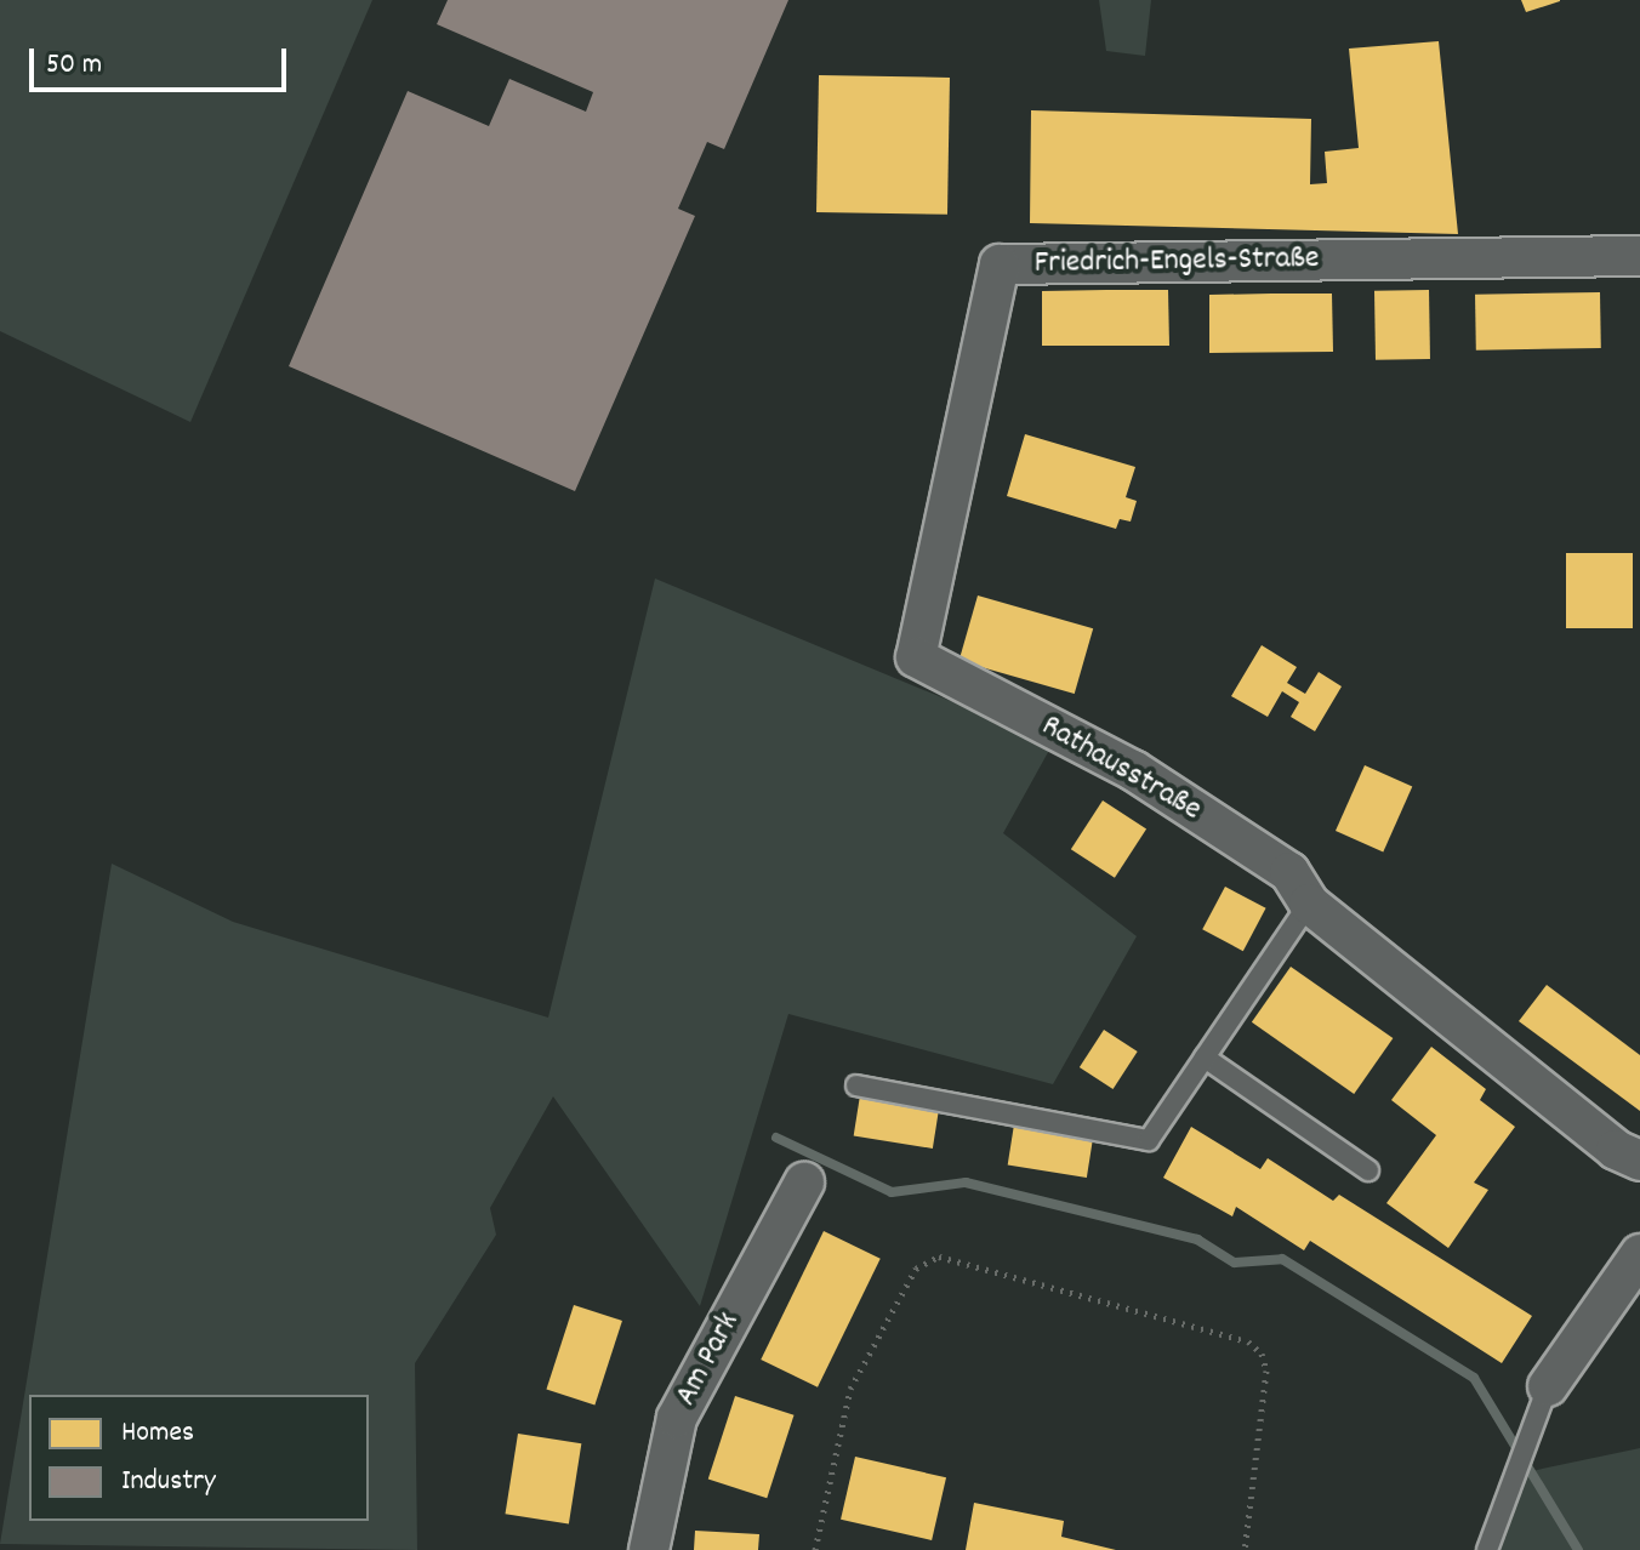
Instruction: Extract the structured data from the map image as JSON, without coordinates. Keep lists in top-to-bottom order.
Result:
{
  "streets": {
    "street": ["Friedrich-Engels-Straße", "Rathausstraße", "Am Park"]
  },
  "crossings": [
    ["Friedrich-Engels-Straße", "Rathausstraße"]
  ],
  "legend": ["Homes", "Industry"],
  "scale_bar": "50 m"
}
